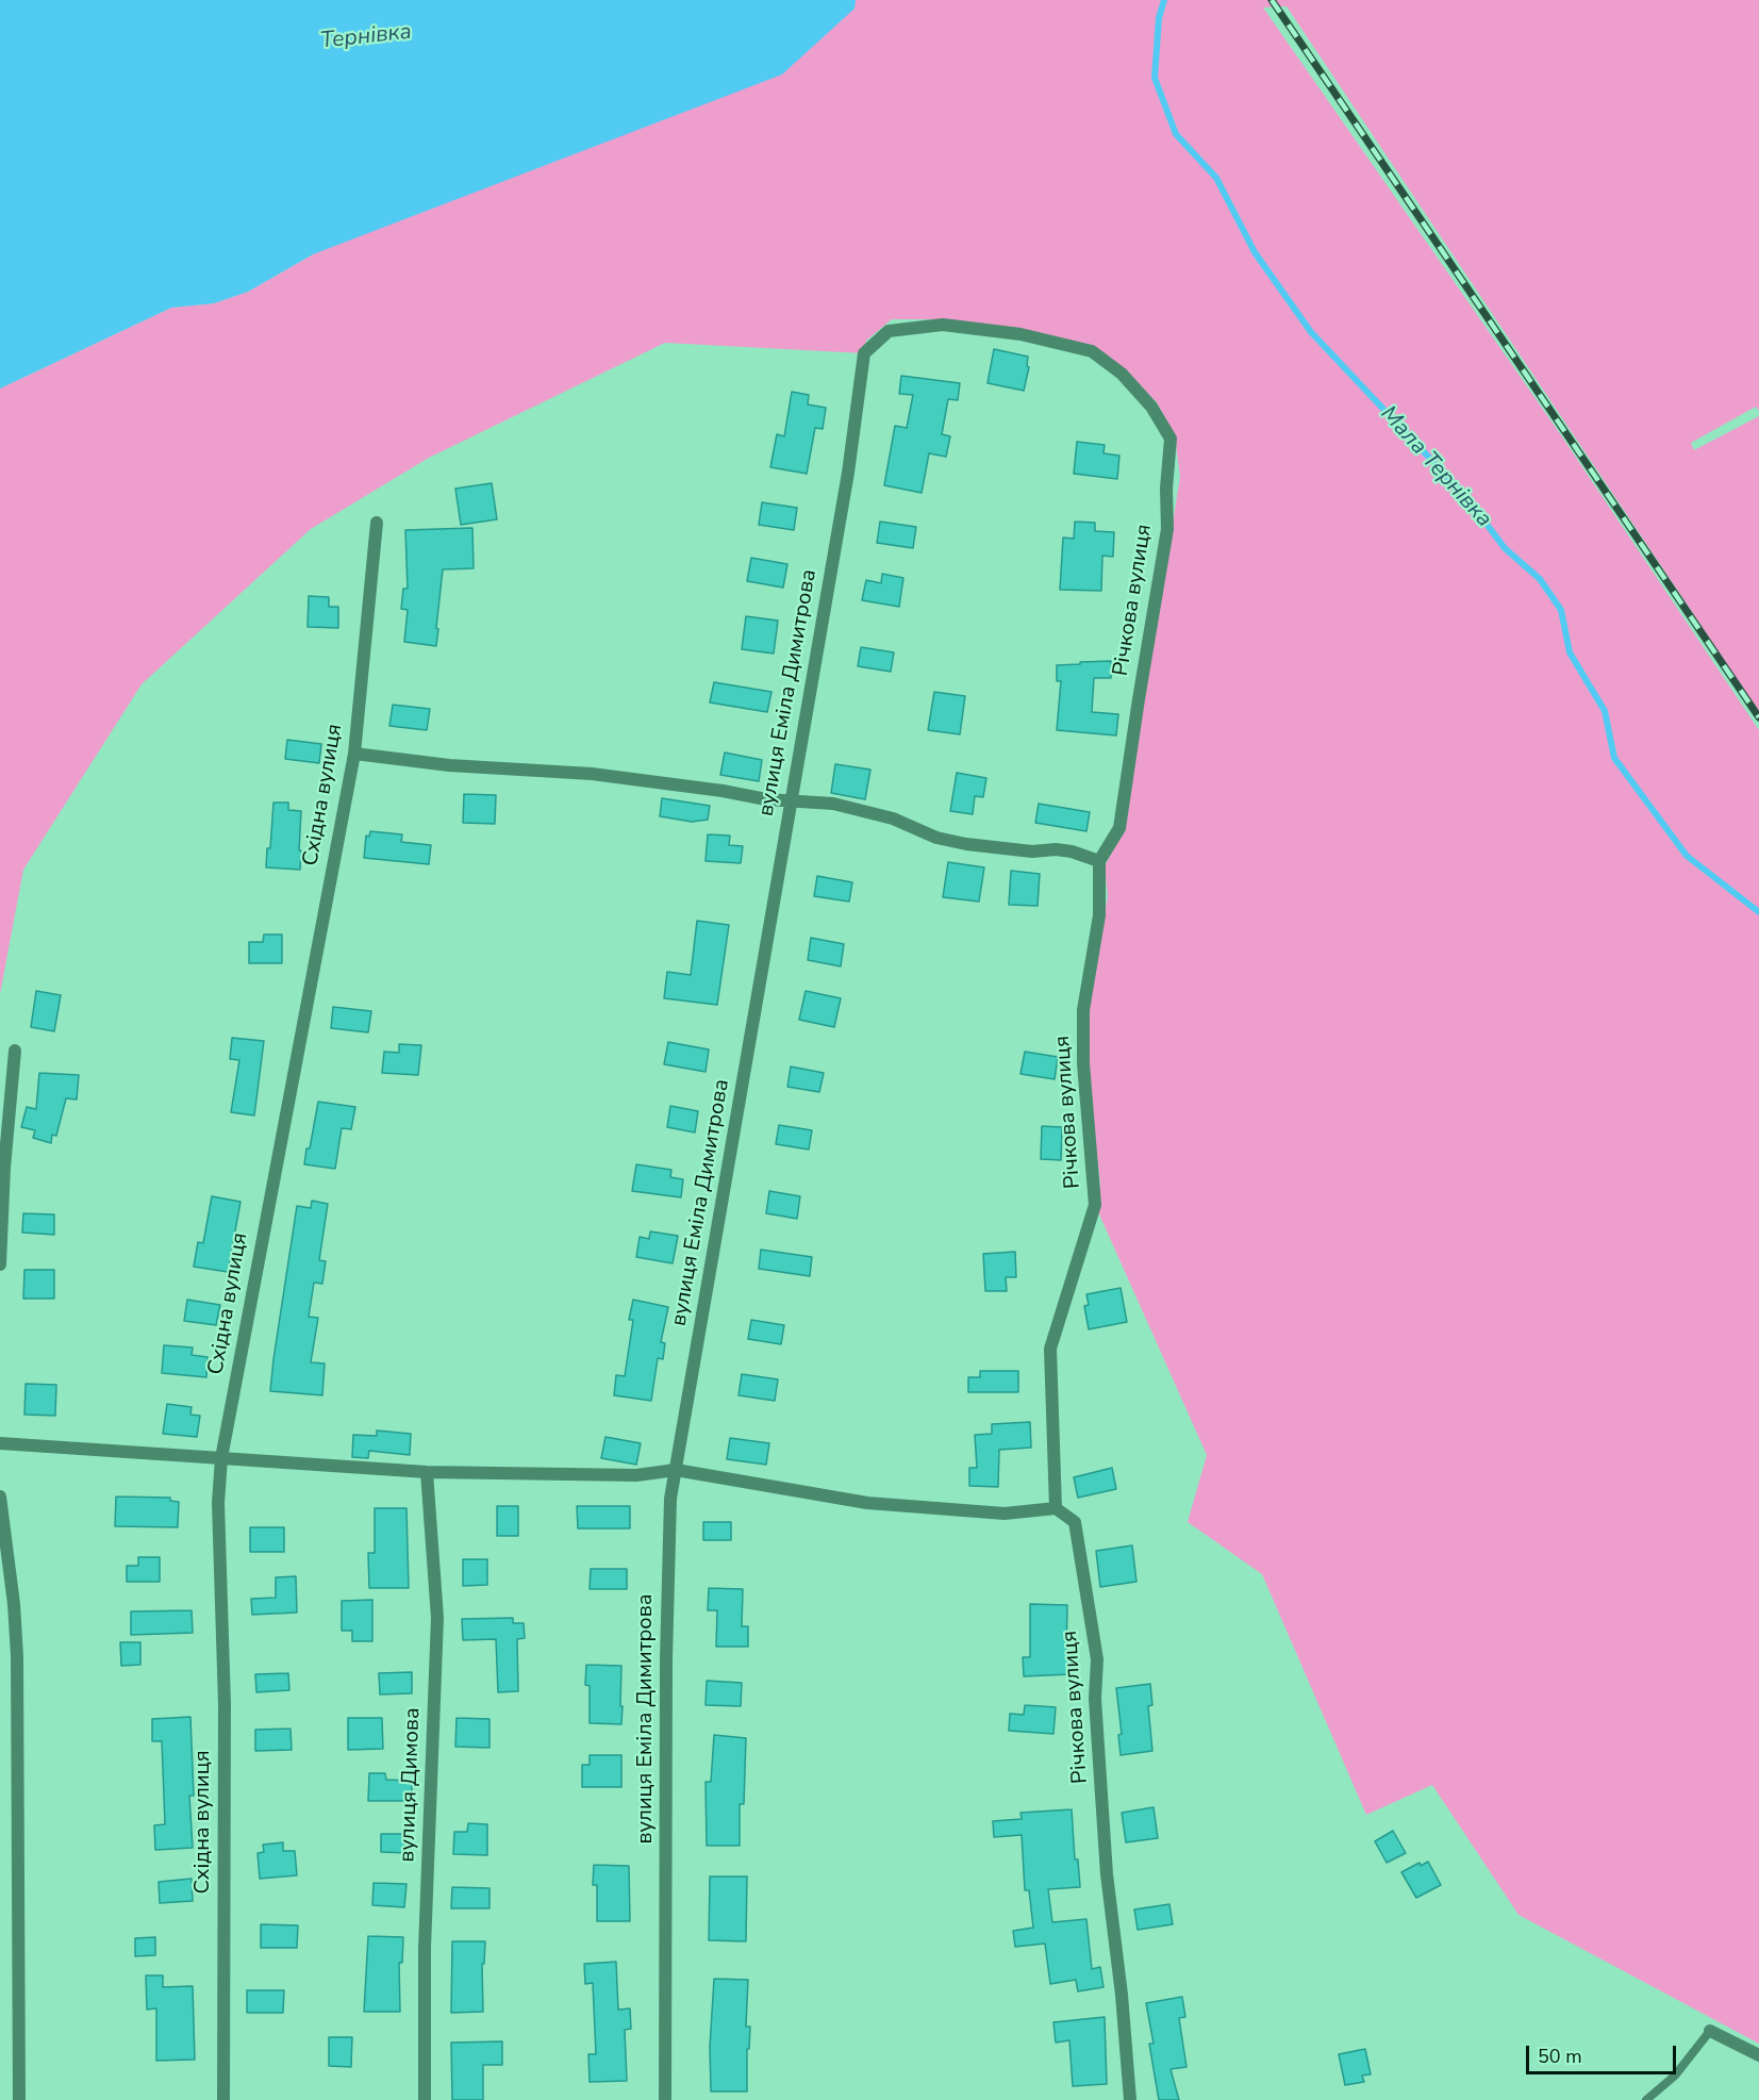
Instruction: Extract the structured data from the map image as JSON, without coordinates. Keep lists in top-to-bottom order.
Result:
{
  "streets": {
    "street": [
      "Річкова вулиця",
      "вулиця Еміла Димитрова",
      "Східна вулиця",
      "вулиця Димова"
    ]
  },
  "crossings": [
    ["Річкова вулиця", "вулиця Еміла Димитрова"]
  ],
  "water": ["Тернівка", "Мала Тернівка"],
  "scale_bar": "50 m"
}
